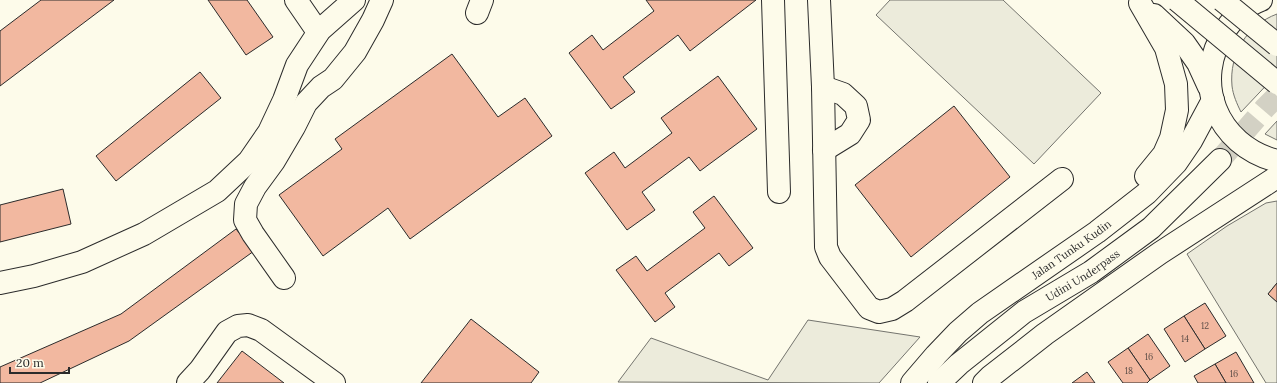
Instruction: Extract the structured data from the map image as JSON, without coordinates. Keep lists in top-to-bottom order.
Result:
{
  "streets": {
    "main road": ["Jalan Tunku Kudin", "Udini Underpass"]
  },
  "house_numbers": [
    "12",
    "14",
    "16",
    "18",
    "16"
  ],
  "scale_bar": "20 m"
}
